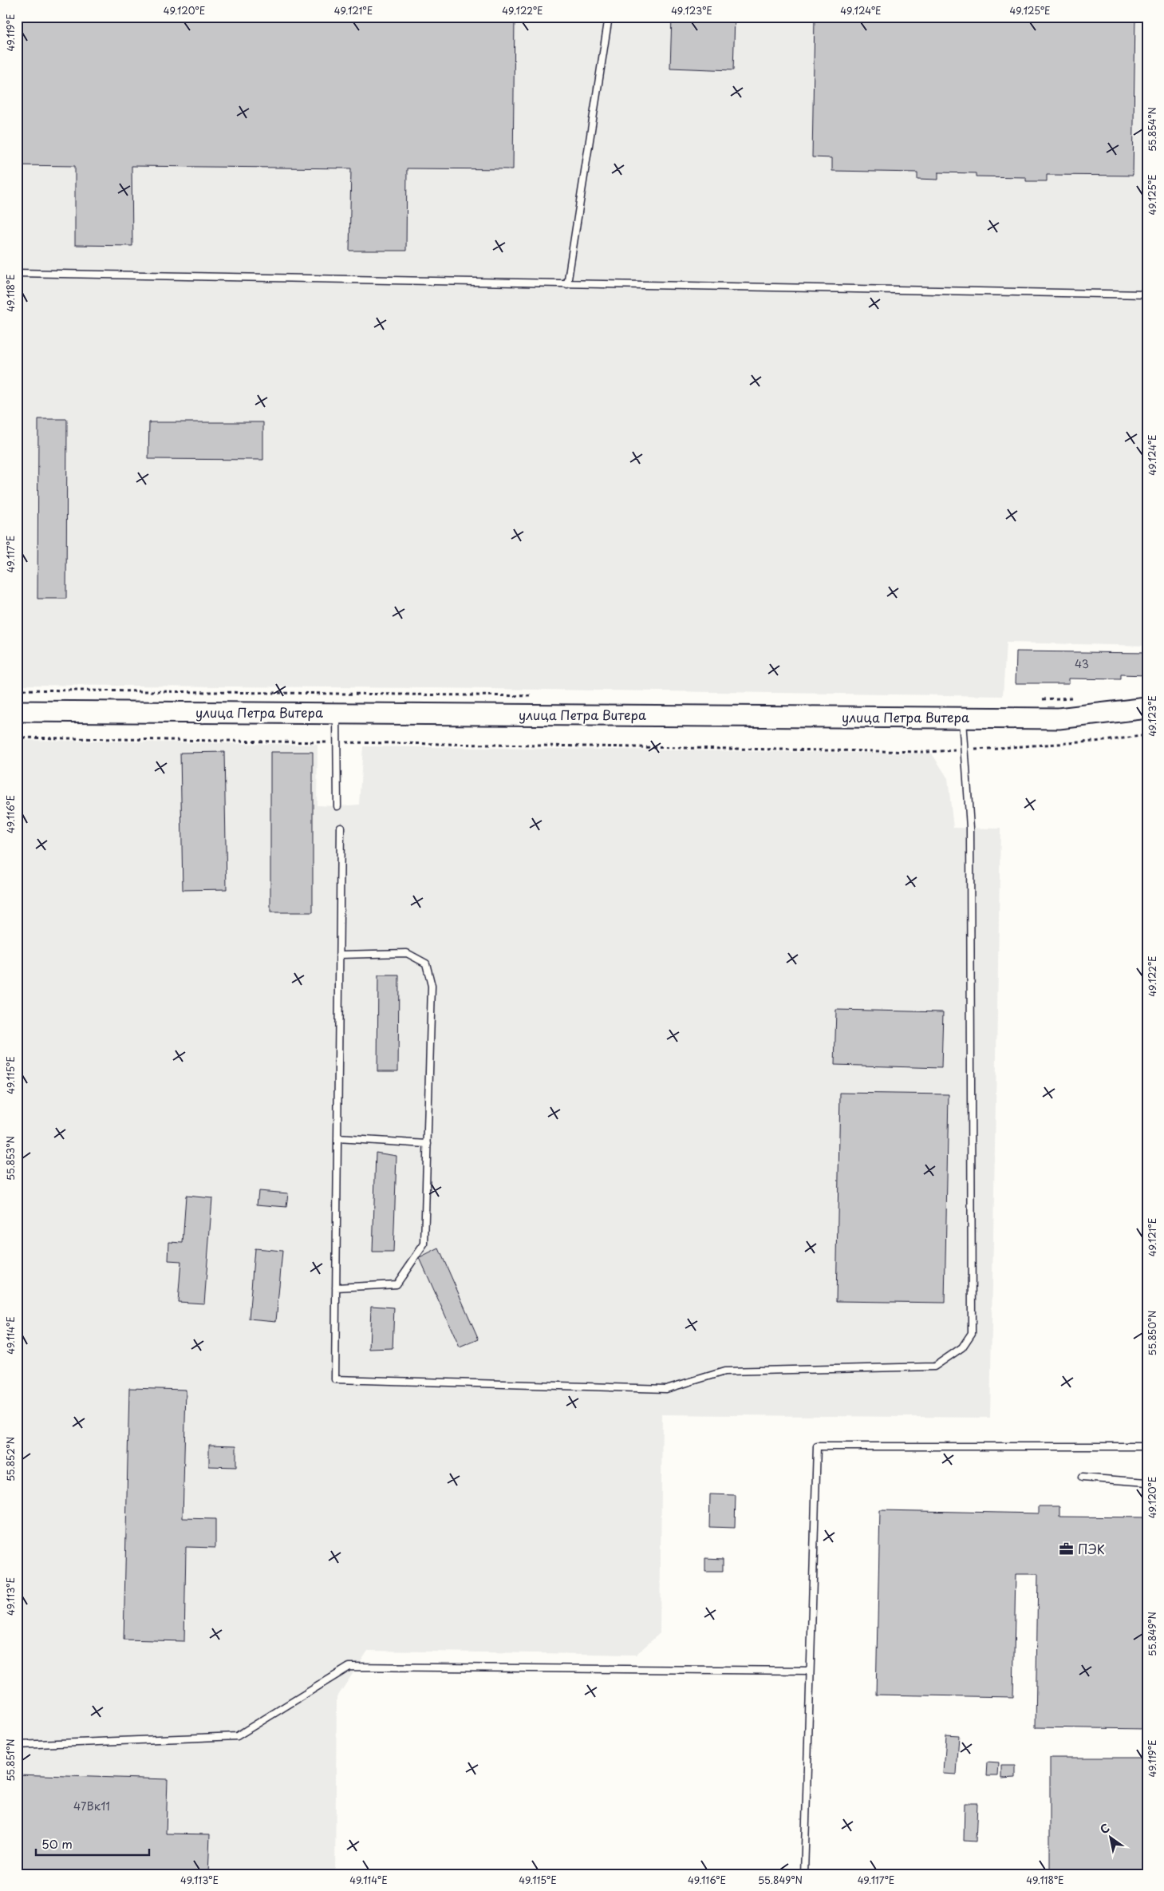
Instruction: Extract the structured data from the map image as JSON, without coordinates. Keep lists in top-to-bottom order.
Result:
{
  "streets": {
    "main road": ["улица Петра Витера"]
  },
  "places": {
    "office": ["ПЭК"]
  },
  "house_numbers": ["43", "47Вк11"],
  "scale_bar": "50 m",
  "north": "top left",
  "coordinates": [
    "49.120°E",
    "49.121°E",
    "49.122°E",
    "49.123°E",
    "49.124°E",
    "49.125°E",
    "49.119°E",
    "55.854°N",
    "49.118°E",
    "49.117°E",
    "49.116°E",
    "49.115°E",
    "55.853°N",
    "55.850°N",
    "49.114°E",
    "55.852°N",
    "49.113°E",
    "55.849°N",
    "55.851°N"
  ]
}
